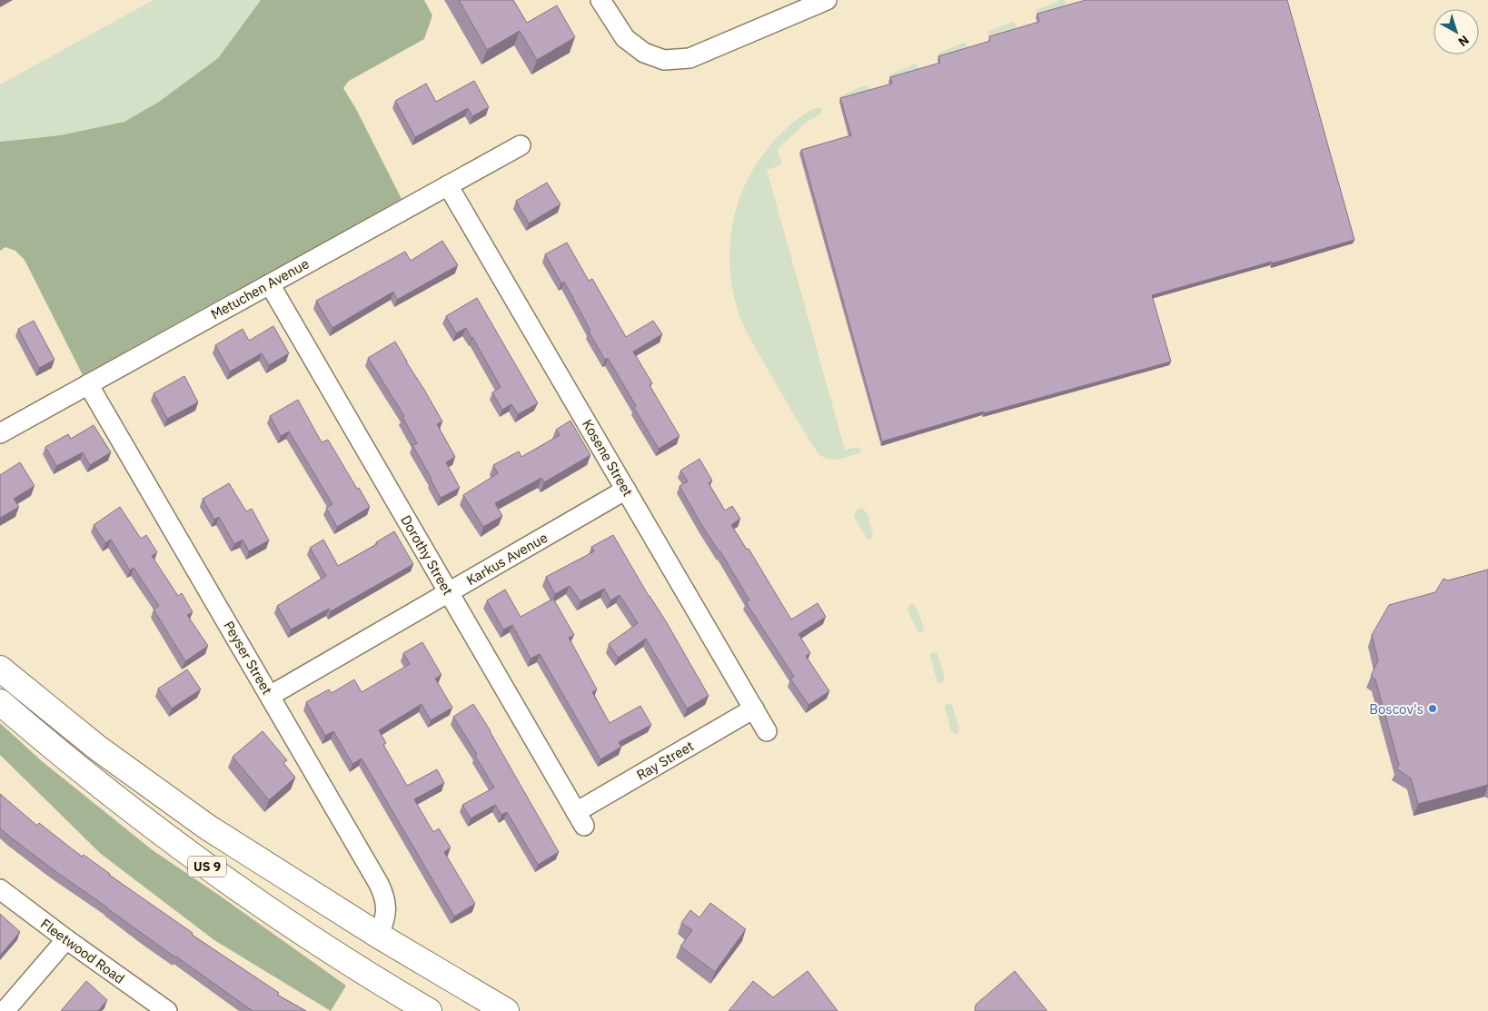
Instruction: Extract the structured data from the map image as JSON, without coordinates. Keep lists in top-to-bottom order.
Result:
{
  "streets": {
    "highway": ["US 9"],
    "street": [
      "Metuchen Avenue",
      "Kosene Street",
      "Dorothy Street",
      "Karkus Avenue",
      "Peyser Street",
      "Ray Street",
      "Fleetwood Road"
    ]
  },
  "crossings": [
    ["Metuchen Avenue", "Kosene Street"],
    ["Metuchen Avenue", "Dorothy Street"],
    ["Metuchen Avenue", "Peyser Street"],
    ["Kosene Street", "Karkus Avenue"],
    ["Kosene Street", "Ray Street"],
    ["Dorothy Street", "Karkus Avenue"],
    ["Dorothy Street", "Ray Street"],
    ["Karkus Avenue", "Peyser Street"],
    ["Peyser Street", "US 9"]
  ],
  "places": ["Boscov's"],
  "north": "bottom right"
}
